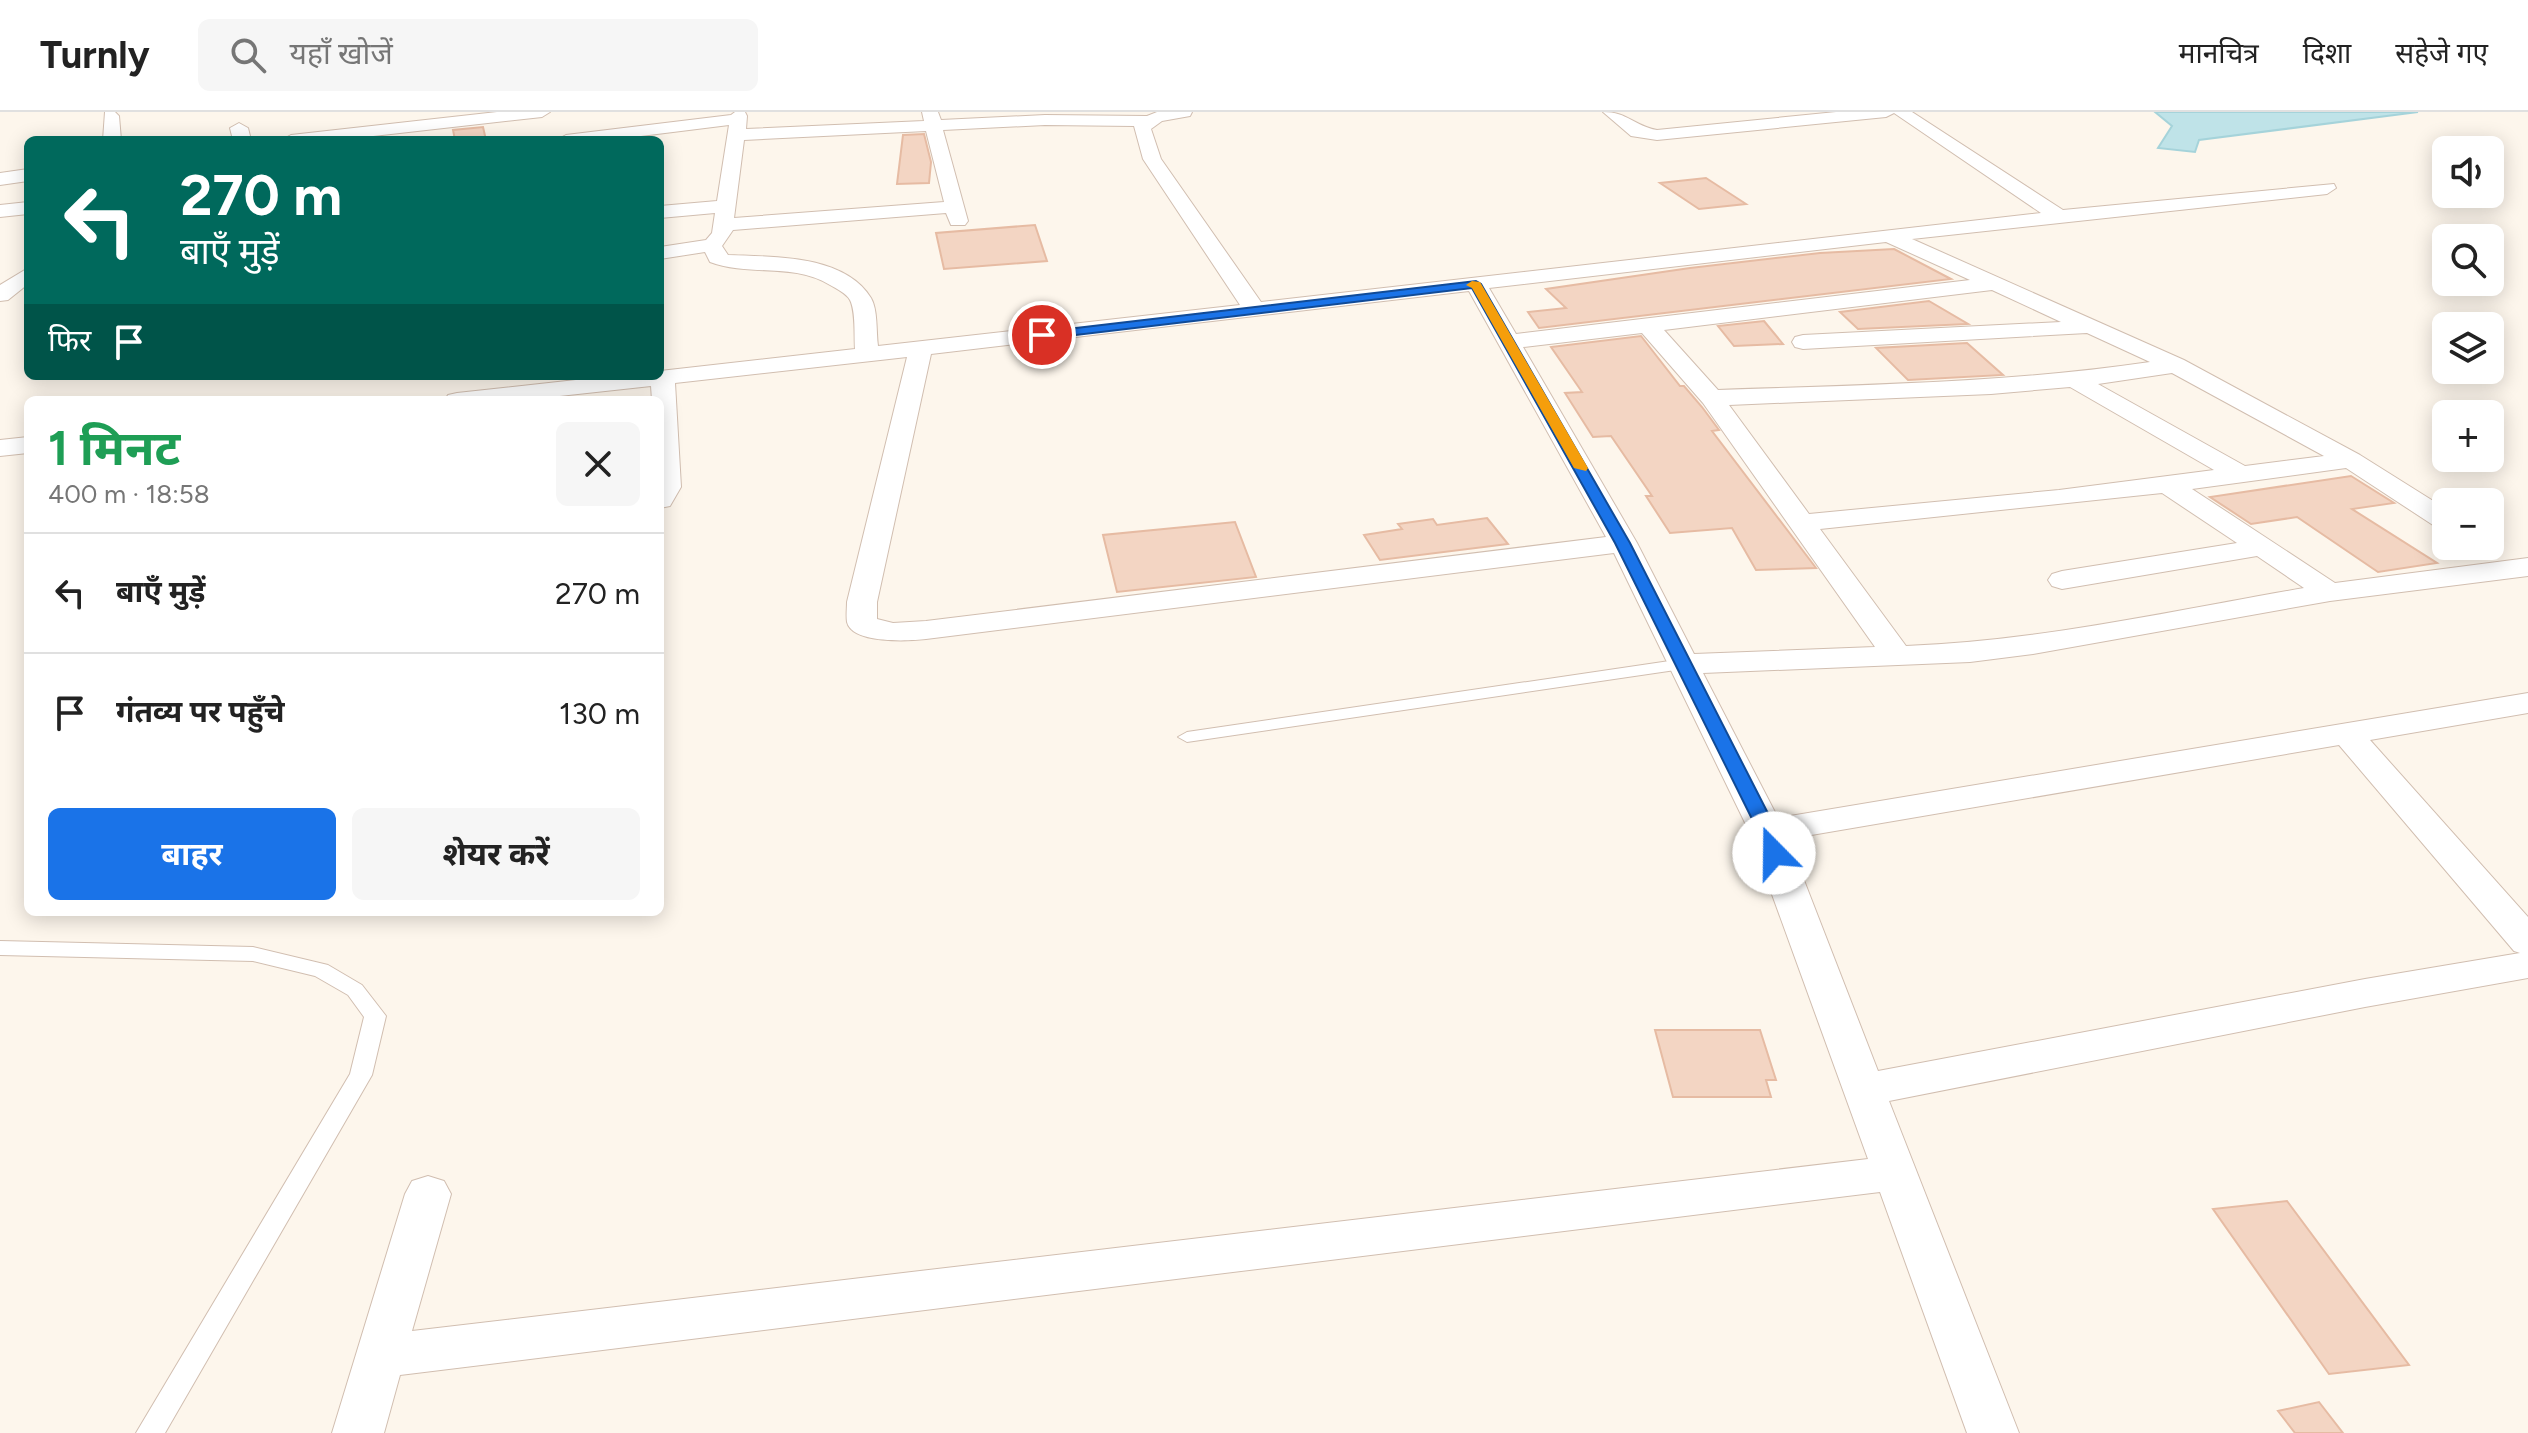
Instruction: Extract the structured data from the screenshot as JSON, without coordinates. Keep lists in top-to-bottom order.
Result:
{
  "page": {
    "header": "Turnly",
    "search": "यहाँ खोजें",
    "nav": ["मानचित्र", "दिशा", "सहेजे गए"],
    "map_buttons": ["+", "−"],
    "turn": ["270 m", "बाएँ मुड़ें"],
    "then": "फिर",
    "heading": ["1 मिनट", "400 m · 18:58"],
    "list": [
      {
        "name": "बाएँ मुड़ें",
        "value": "270 m"
      },
      {
        "name": "गंतव्य पर पहुँचे",
        "value": "130 m"
      }
    ],
    "buttons": ["बाहर", "शेयर करें"]
  }
}
